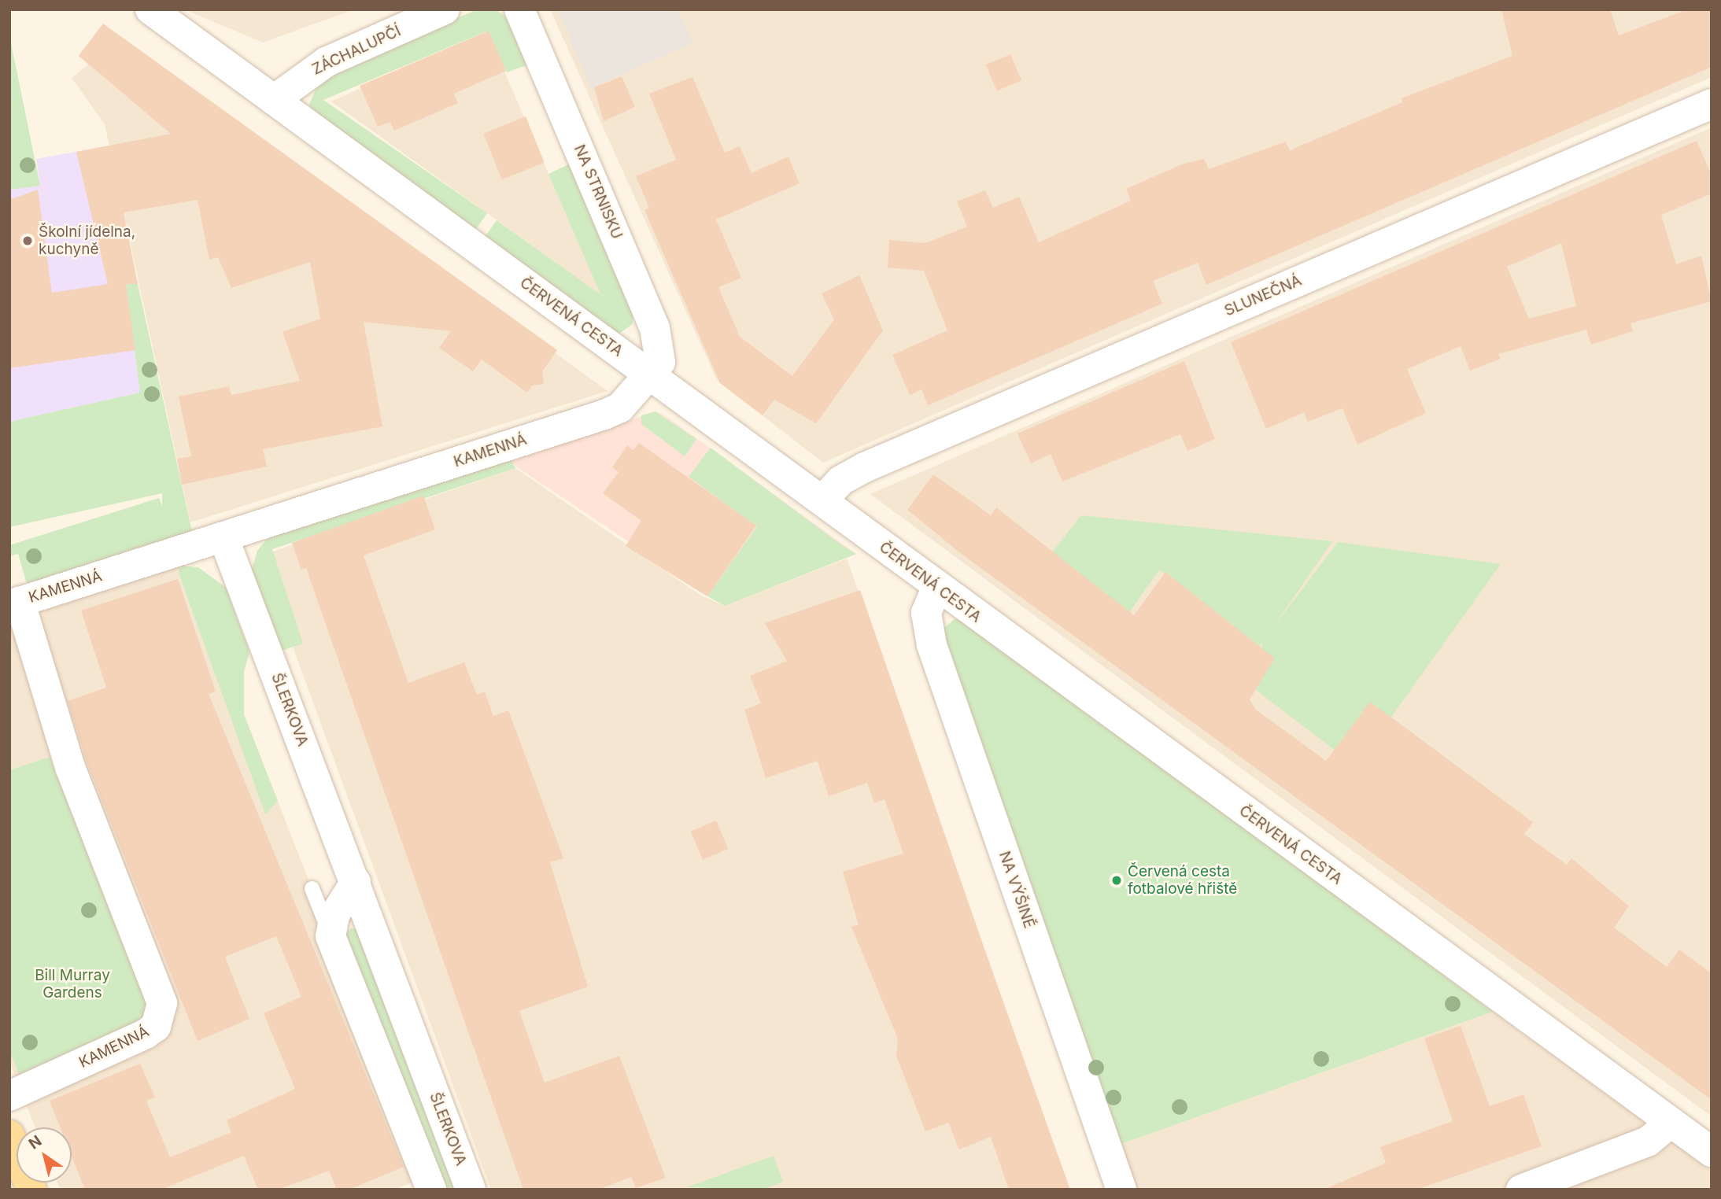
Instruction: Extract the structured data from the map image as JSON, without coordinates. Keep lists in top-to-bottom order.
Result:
{
  "streets": {
    "street": [
      "ZÁCHALUPČÍ",
      "NA STRNISKU",
      "SLUNEČNÁ",
      "ČERVENÁ CESTA",
      "KAMENNÁ",
      "ŠLERKOVA",
      "NA VÝŠINĚ"
    ]
  },
  "crossings": [
    ["ZÁCHALUPČÍ", "ČERVENÁ CESTA"],
    ["NA STRNISKU", "ČERVENÁ CESTA"],
    ["NA STRNISKU", "KAMENNÁ"],
    ["SLUNEČNÁ", "ČERVENÁ CESTA"],
    ["ČERVENÁ CESTA", "KAMENNÁ"],
    ["ČERVENÁ CESTA", "NA VÝŠINĚ"],
    ["KAMENNÁ", "ŠLERKOVA"]
  ],
  "parks": ["Bill Murray Gardens"],
  "places": ["Školní jídelna, kuchyně", "Červená cesta fotbalové hřiště"],
  "north": "top left"
}
